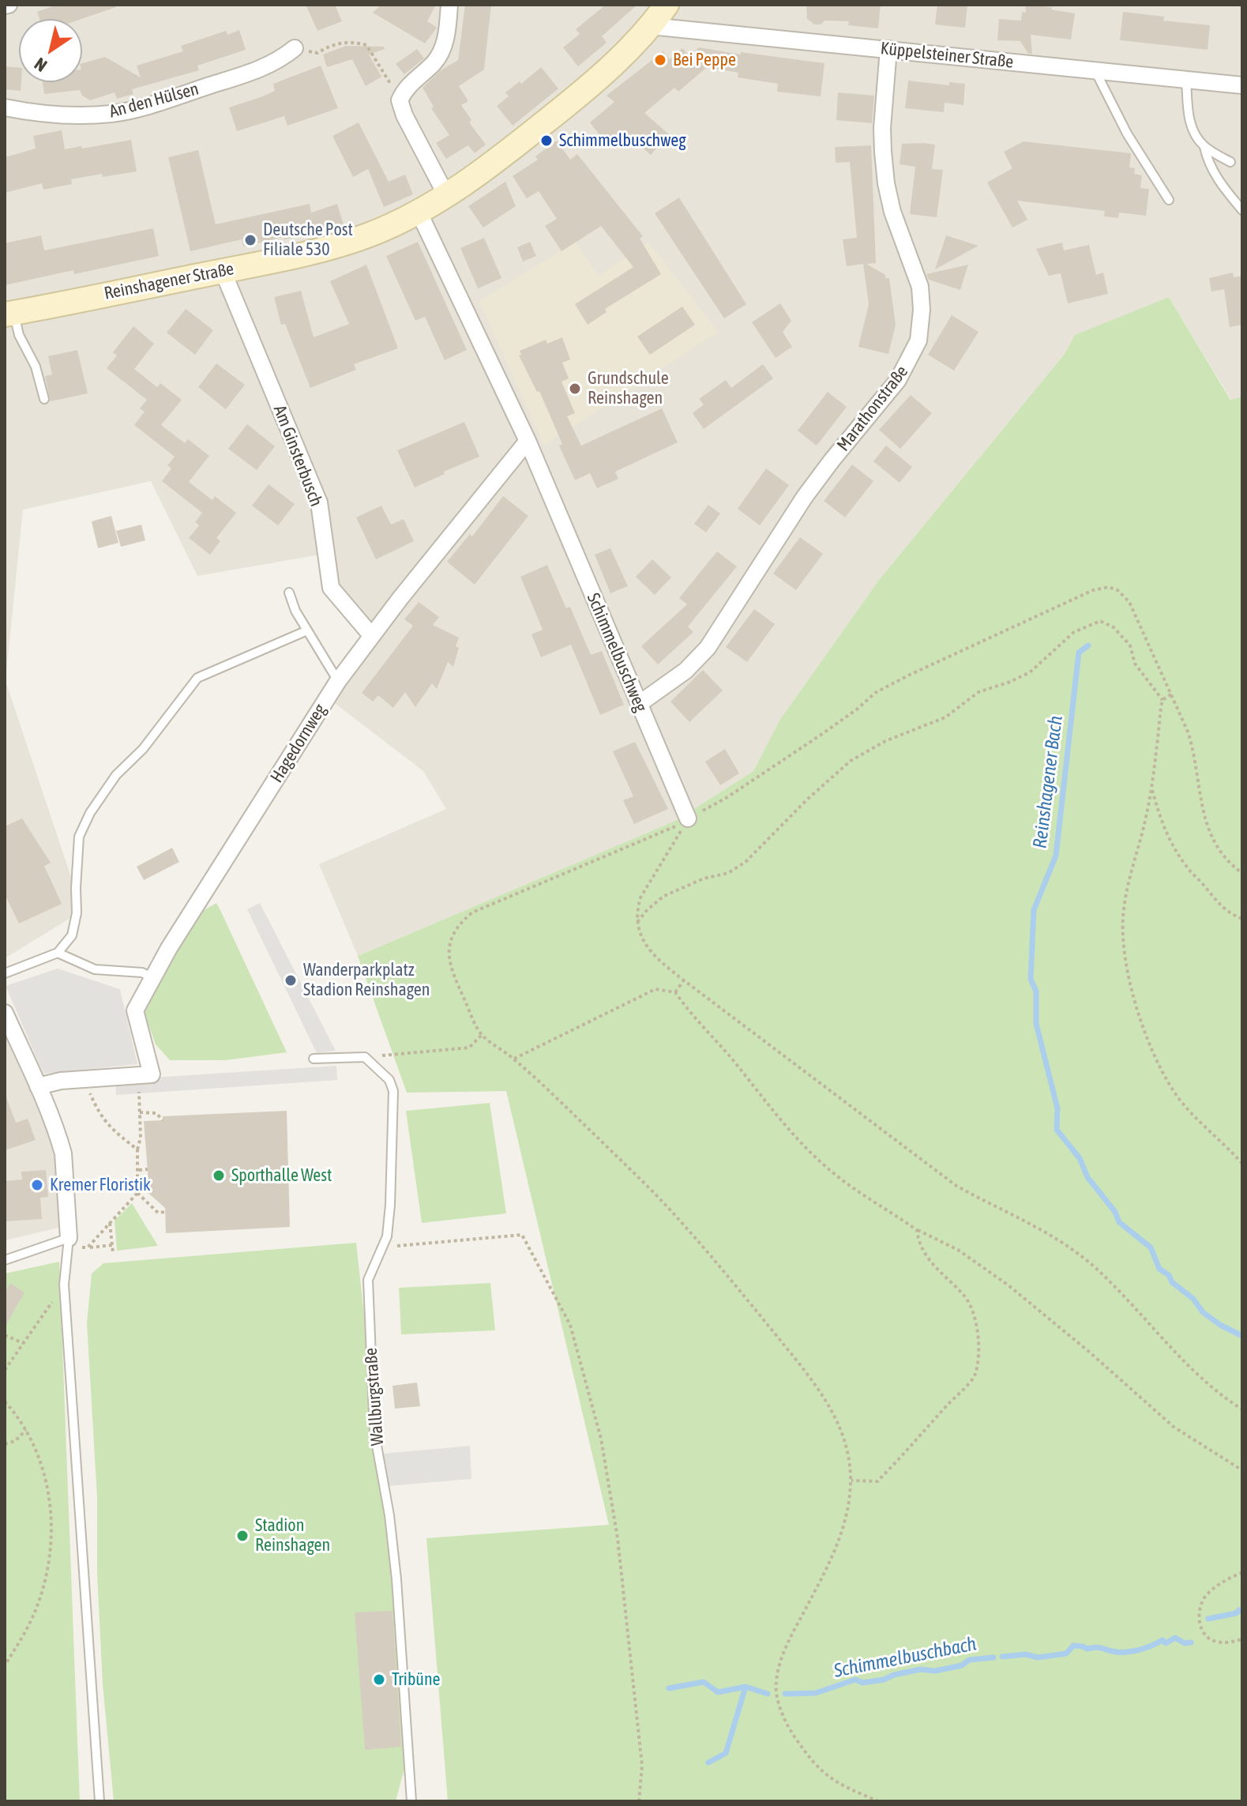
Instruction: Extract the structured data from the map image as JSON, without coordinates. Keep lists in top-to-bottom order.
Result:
{
  "streets": {
    "main road": ["Reinshagener Straße"],
    "street": [
      "Küppelsteiner Straße",
      "An den Hülsen",
      "Marathonstraße",
      "Am Ginsterbusch",
      "Schimmelbuschweg",
      "Hagedornweg"
    ],
    "lane": ["Wallburgstraße"]
  },
  "crossings": [
    ["Küppelsteiner Straße", "Reinshagener Straße"],
    ["Küppelsteiner Straße", "Marathonstraße"],
    ["Reinshagener Straße", "Am Ginsterbusch"],
    ["Reinshagener Straße", "Schimmelbuschweg"],
    ["Marathonstraße", "Schimmelbuschweg"],
    ["Am Ginsterbusch", "Hagedornweg"],
    ["Schimmelbuschweg", "Hagedornweg"]
  ],
  "water": ["Reinshagener Bach", "Schimmelbuschbach"],
  "places": [
    "Bei Peppe",
    "Schimmelbuschweg",
    "Deutsche Post Filiale 530",
    "Grundschule Reinshagen",
    "Wanderparkplatz Stadion Reinshagen",
    "Sporthalle West",
    "Kremer Floristik",
    "Stadion Reinshagen",
    "Tribüne"
  ],
  "north": "bottom left"
}
